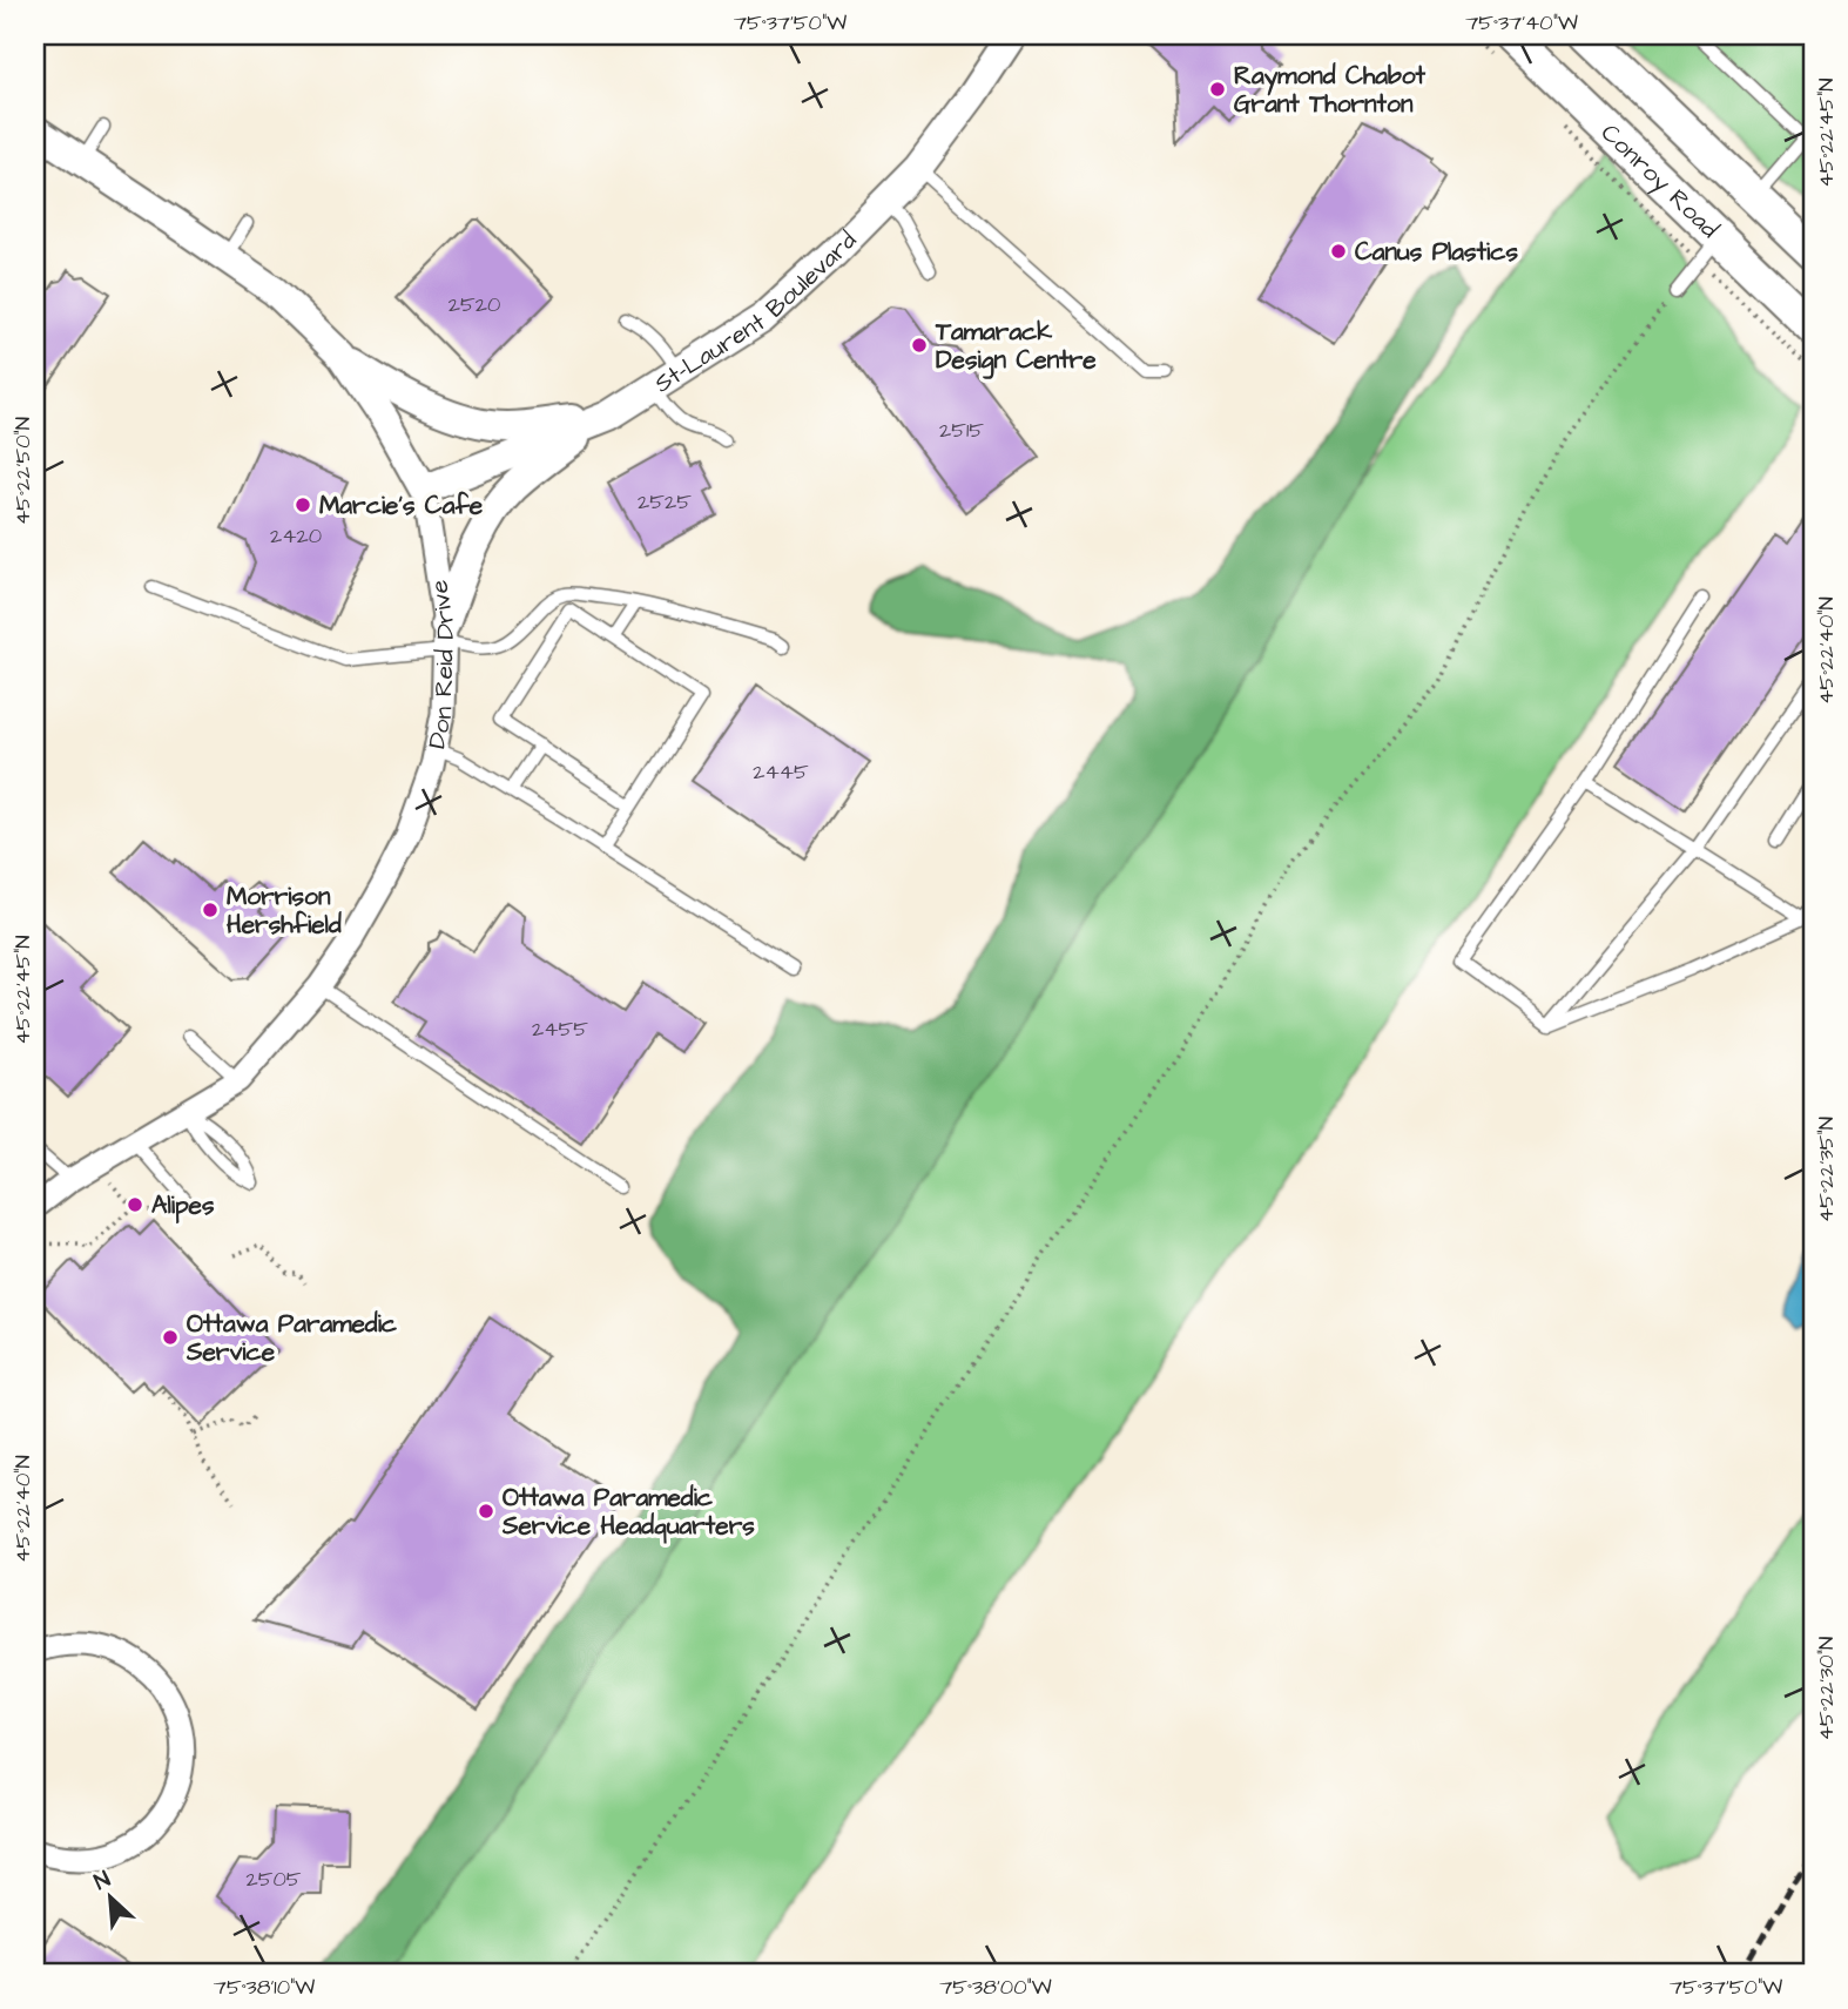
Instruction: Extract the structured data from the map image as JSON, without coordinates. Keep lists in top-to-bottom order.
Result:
{
  "streets": {
    "main road": ["Conroy Road"],
    "street": ["St-Laurent Boulevard", "Don Reid Drive"]
  },
  "crossings": [
    ["St-Laurent Boulevard", "Don Reid Drive"]
  ],
  "places": [
    "Raymond Chabot Grant Thornton",
    "Canus Plastics",
    "Tamarack Design Centre",
    "Marcie's Cafe",
    "Morrison Hershfield",
    "Alipes",
    "Ottawa Paramedic Service",
    "Ottawa Paramedic Service Headquarters"
  ],
  "house_numbers": [
    "2520",
    "2515",
    "2525",
    "2420",
    "2445",
    "2455",
    "2505"
  ],
  "north": "top left",
  "coordinates": [
    "75°37'50\"W",
    "75°37'40\"W",
    "45°22'45\"N",
    "45°22'50\"N",
    "45°22'40\"N",
    "45°22'35\"N",
    "45°22'30\"N",
    "75°38'10\"W",
    "75°38'00\"W"
  ]
}
